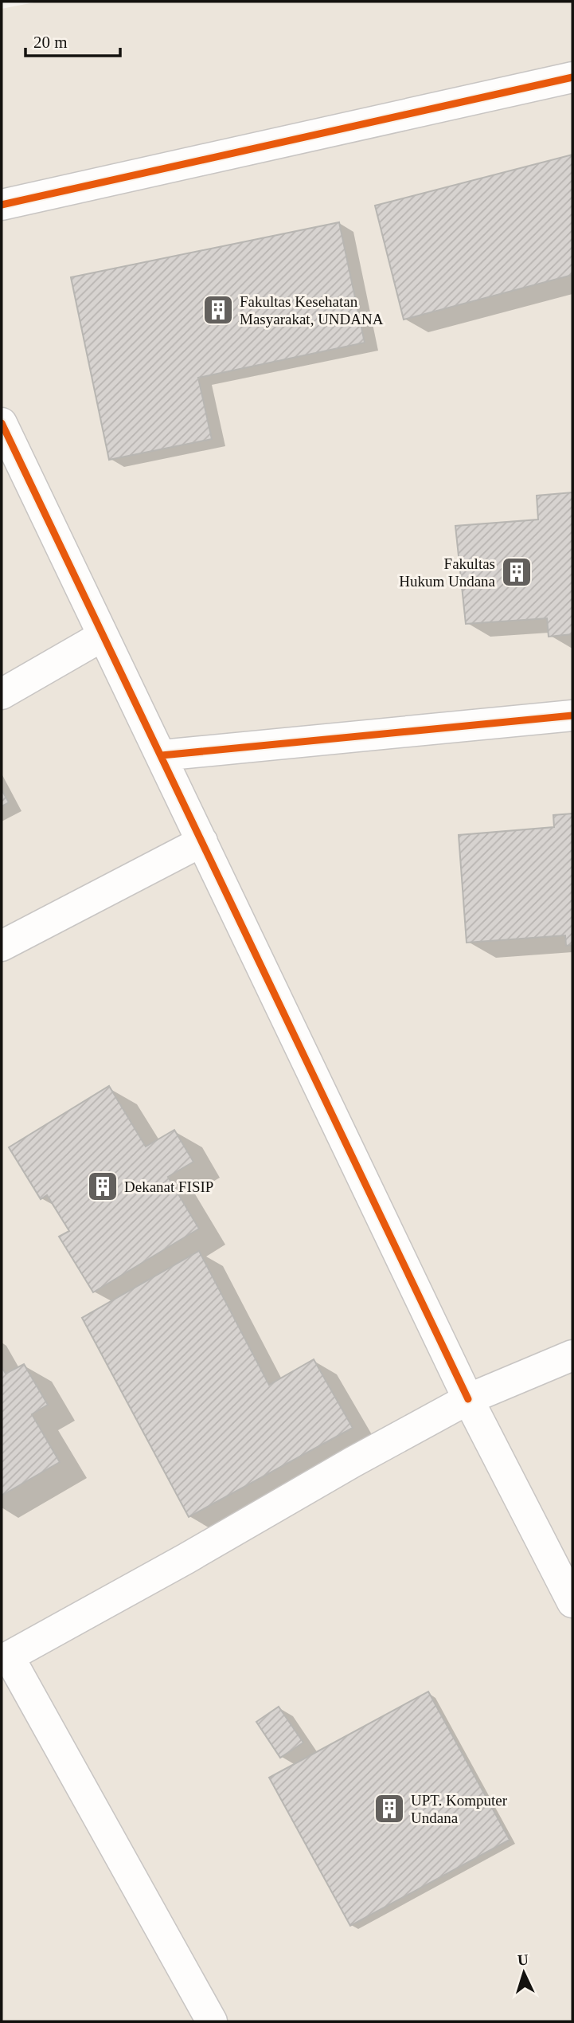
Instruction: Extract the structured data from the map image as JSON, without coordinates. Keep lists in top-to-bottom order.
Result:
{
  "places": {
    "building": [
      "Fakultas Kesehatan Masyarakat, UNDANA",
      "Fakultas Hukum Undana",
      "Dekanat FISIP",
      "UPT. Komputer Undana"
    ]
  },
  "scale_bar": "20 m",
  "north": "top"
}
